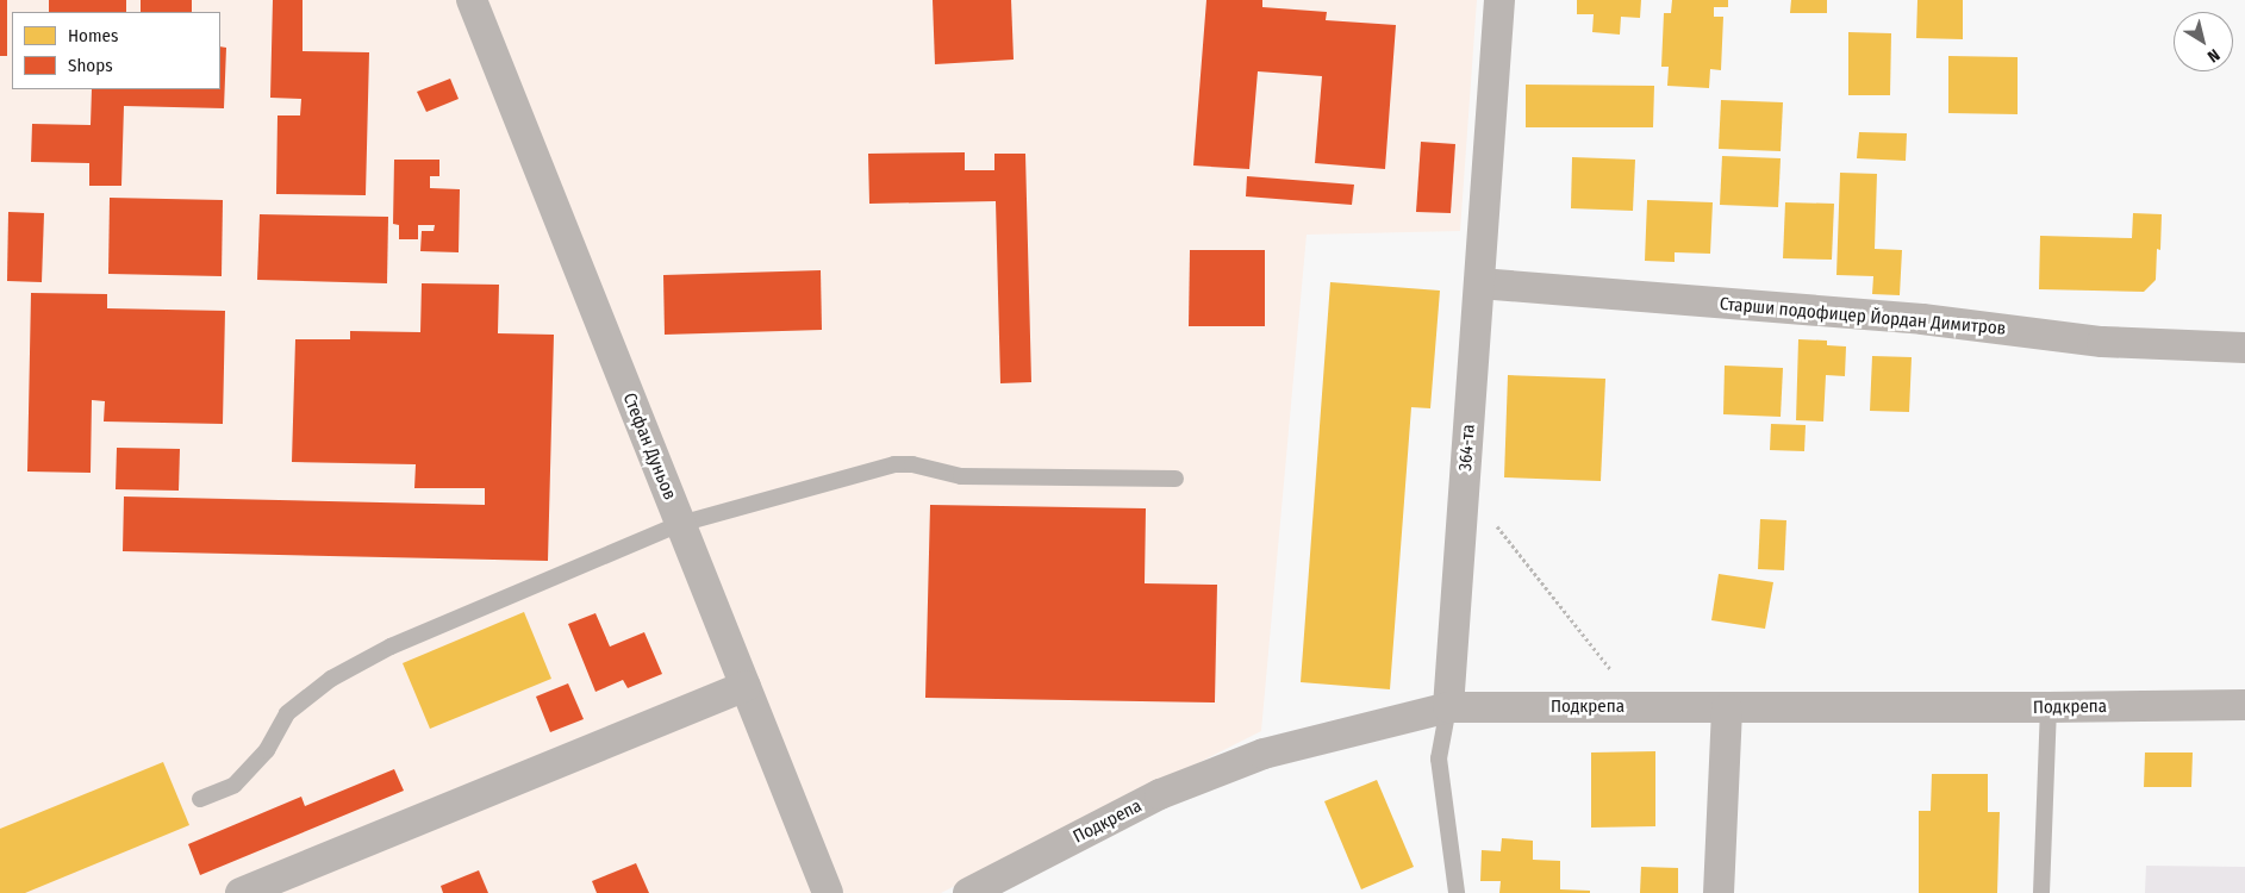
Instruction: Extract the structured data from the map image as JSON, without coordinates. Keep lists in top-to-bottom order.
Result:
{
  "streets": {
    "street": [
      "Старши подофицер Йордан Димитров",
      "Стефан Дуньов",
      "364-та",
      "Подкрепа"
    ]
  },
  "crossings": [
    ["Старши подофицер Йордан Димитров", "364-та"],
    ["364-та", "Подкрепа"]
  ],
  "legend": ["Homes", "Shops"],
  "north": "bottom right"
}
